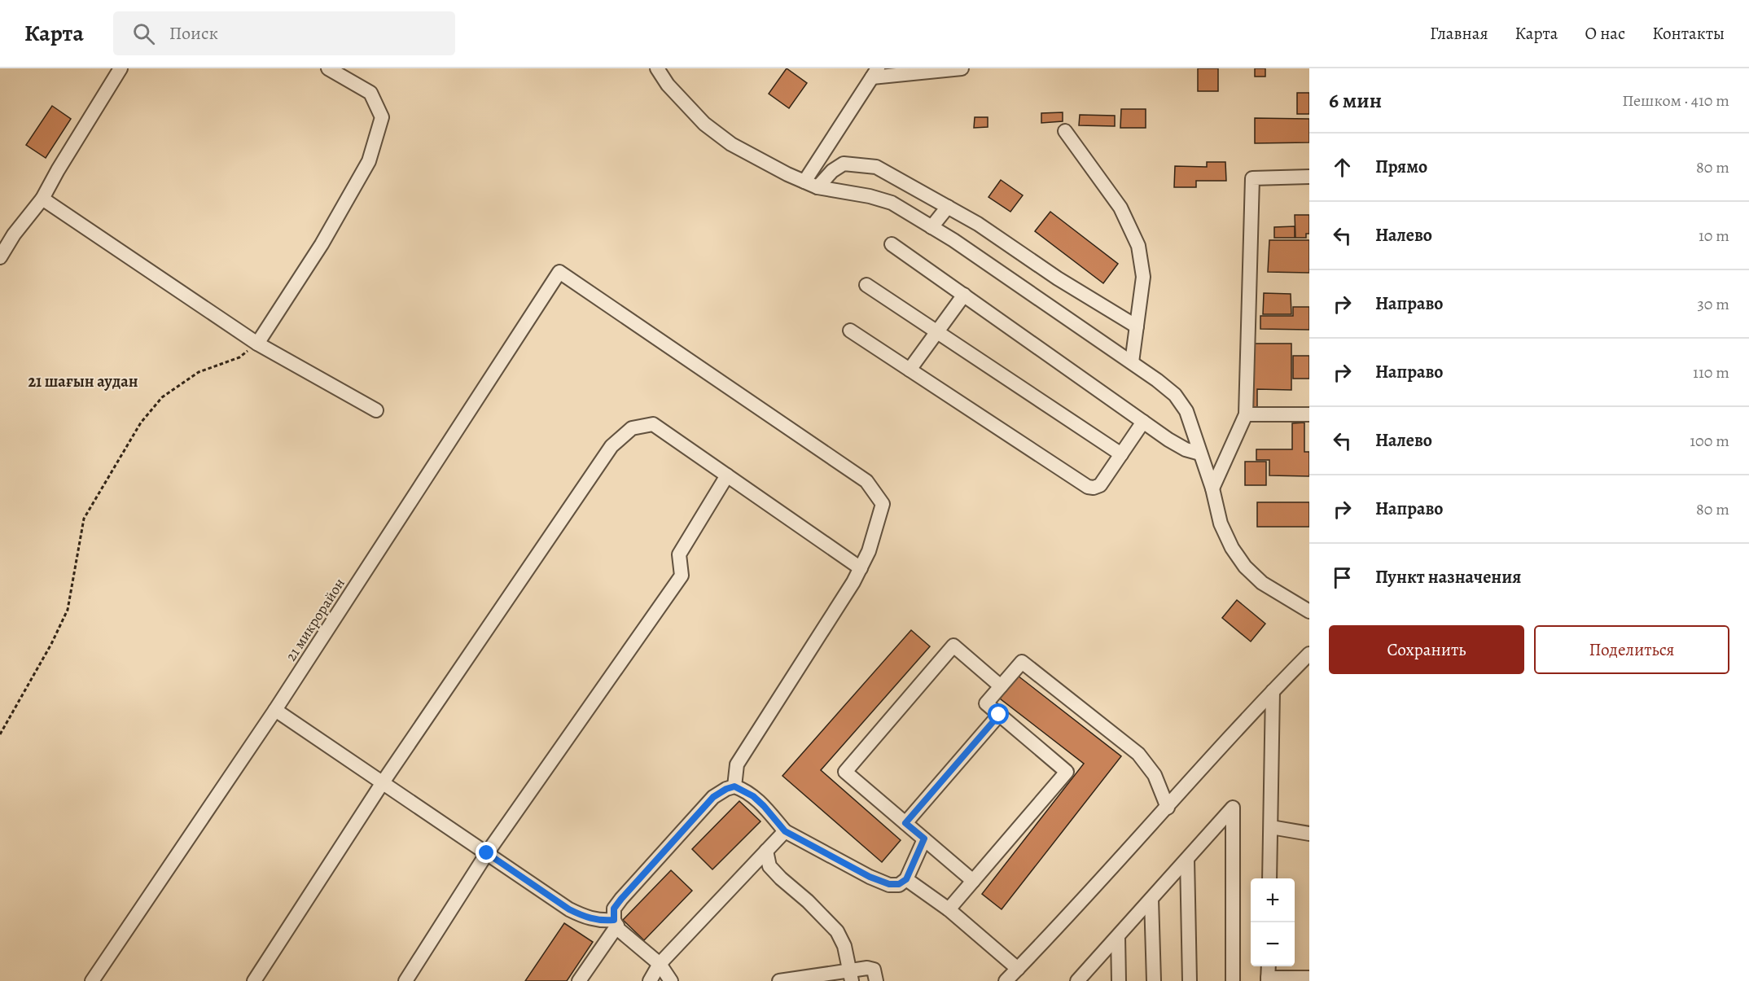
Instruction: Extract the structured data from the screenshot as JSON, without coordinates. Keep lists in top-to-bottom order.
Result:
{
  "streets": {
    "street": ["21 микрорайон"]
  },
  "districts": ["21 шағын аудан"],
  "page": {
    "header": "Карта",
    "search": "Поиск",
    "nav": [
      "Главная",
      "Карта",
      "О нас",
      "Контакты"
    ],
    "heading": ["6 мин", "Пешком · 410 m"],
    "list": [
      ["Прямо", "80 m"],
      ["Налево", "10 m"],
      ["Направо", "30 m"],
      ["Направо", "110 m"],
      ["Налево", "100 m"],
      ["Направо", "80 m"],
      "Пункт назначения"
    ],
    "buttons": ["Сохранить", "Поделиться"],
    "map_buttons": ["+", "−"]
  }
}
